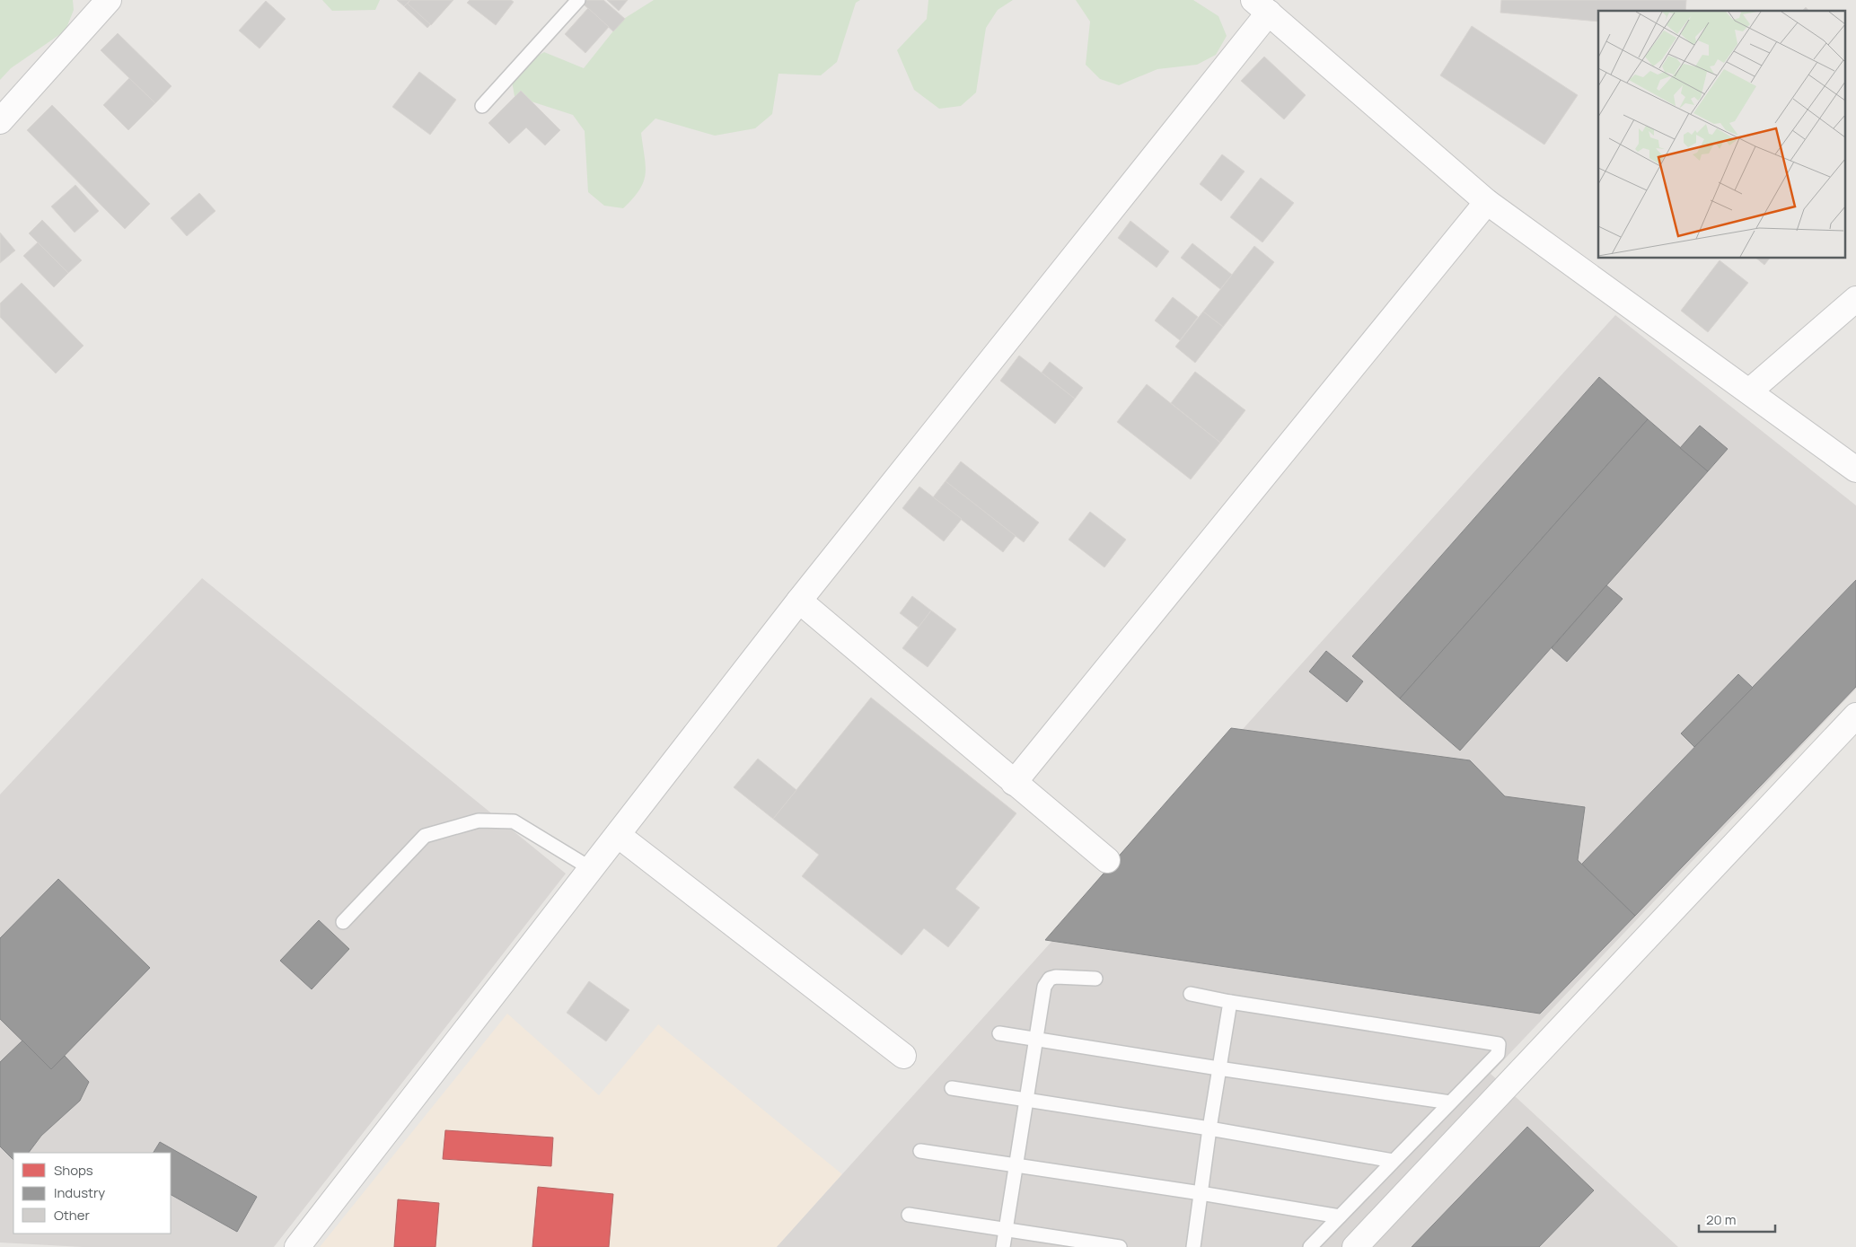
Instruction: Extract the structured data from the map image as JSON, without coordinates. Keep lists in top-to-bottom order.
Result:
{
  "legend": ["Shops", "Industry", "Other"],
  "scale_bar": "20 m"
}
